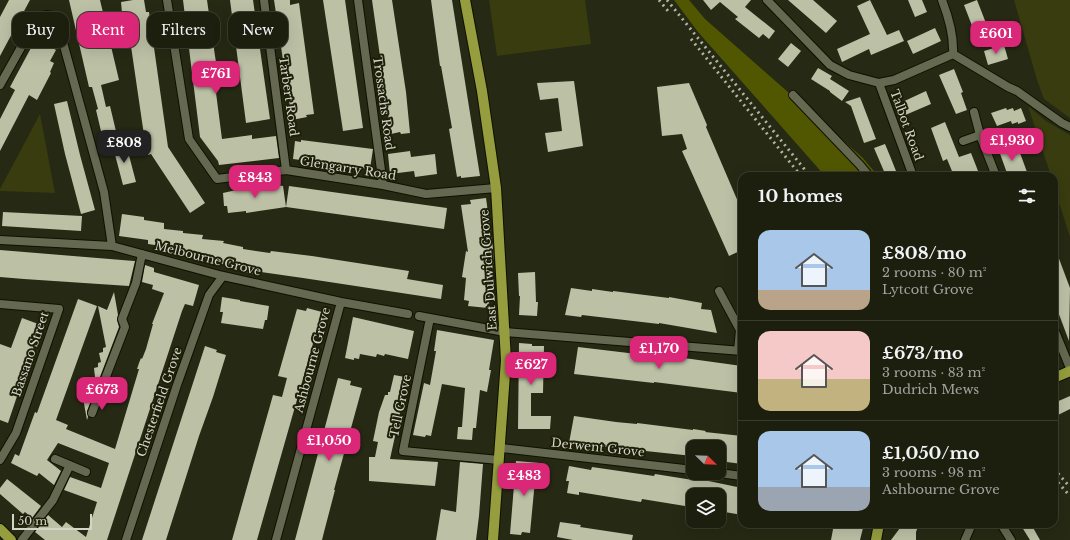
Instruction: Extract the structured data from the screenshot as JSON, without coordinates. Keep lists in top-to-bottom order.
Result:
{
  "streets": {
    "main road": ["East Dulwich Grove"],
    "street": [
      "Tarbert Road",
      "Trossachs Road",
      "Talbot Road",
      "Glengarry Road",
      "Melbourne Grove",
      "Bassano Street",
      "Ashbourne Grove",
      "Chesterfield Grove",
      "Tell Grove",
      "Derwent Grove"
    ]
  },
  "crossings": [
    ["Tarbert Road", "Glengarry Road"],
    ["Trossachs Road", "Glengarry Road"],
    ["Glengarry Road", "East Dulwich Grove"],
    ["Melbourne Grove", "Ashbourne Grove"],
    ["Melbourne Grove", "Chesterfield Grove"],
    ["East Dulwich Grove", "Tell Grove"],
    ["East Dulwich Grove", "Derwent Grove"]
  ],
  "scale_bar": "50 m",
  "north": "bottom right",
  "page": {
    "chip": [
      "Buy",
      "Rent",
      "Filters",
      "New"
    ],
    "price": [
      "£601",
      "£761",
      "£1,930",
      "£808",
      "£843",
      "£1,170",
      "£627",
      "£673",
      "£1,050",
      "£483"
    ],
    "heading": "10 homes",
    "list": [
      {
        "name": "£808/mo",
        "note": "2 rooms · 80 m² · Lytcott Grove"
      },
      {
        "name": "£673/mo",
        "note": "3 rooms · 83 m² · Dudrich Mews"
      },
      {
        "name": "£1,050/mo",
        "note": "3 rooms · 98 m² · Ashbourne Grove"
      }
    ],
    "scale": "50 m"
  }
}
